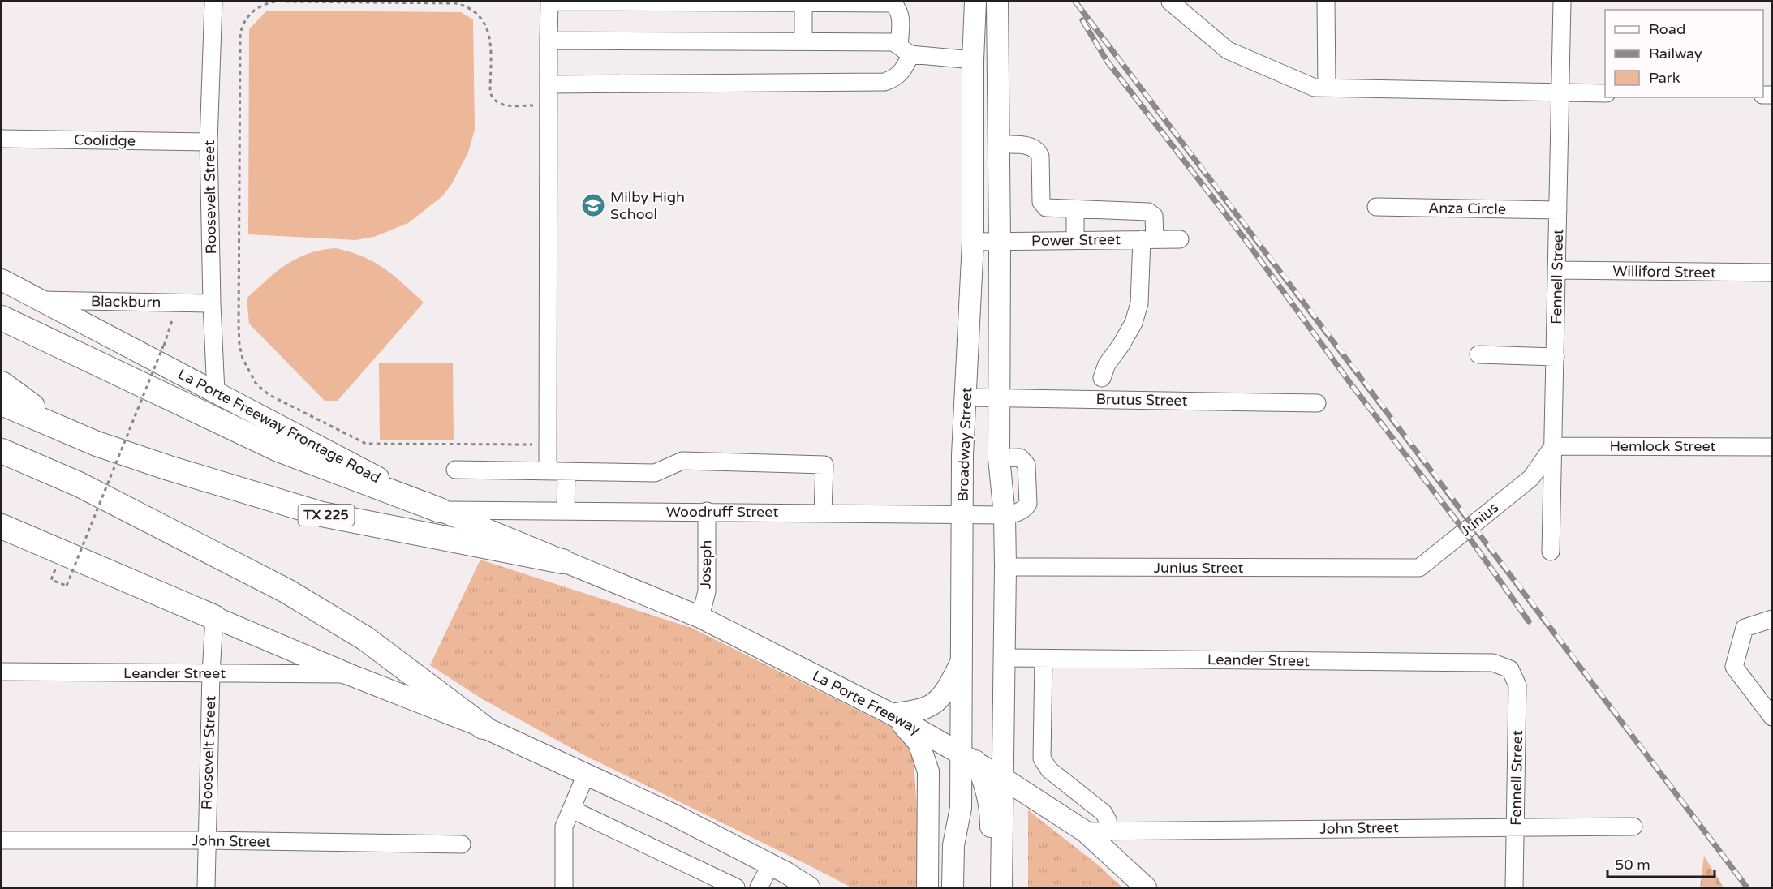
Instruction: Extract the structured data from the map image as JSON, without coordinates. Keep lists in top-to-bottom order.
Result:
{
  "streets": {
    "highway": ["TX 225"],
    "main road": ["La Porte Freeway Frontage Road", "Broadway Street", "La Porte Freeway"],
    "street": [
      "Coolidge",
      "Roosevelt Street",
      "Anza Circle",
      "Power Street",
      "Williford Street",
      "Fennell Street",
      "Blackburn",
      "Brutus Street",
      "Hemlock Street",
      "Woodruff Street",
      "Junius",
      "Joseph",
      "Junius Street",
      "Leander Street",
      "John Street"
    ]
  },
  "crossings": [
    ["Coolidge", "Roosevelt Street"],
    ["Roosevelt Street", "Blackburn"],
    ["Roosevelt Street", "La Porte Freeway Frontage Road"],
    ["Roosevelt Street", "Leander Street"],
    ["Roosevelt Street", "John Street"],
    ["Anza Circle", "Fennell Street"],
    ["Power Street", "Broadway Street"],
    ["Williford Street", "Fennell Street"],
    ["Fennell Street", "Hemlock Street"],
    ["Fennell Street", "Junius"],
    ["Fennell Street", "Leander Street"],
    ["Fennell Street", "John Street"],
    ["Blackburn", "La Porte Freeway Frontage Road"],
    ["Brutus Street", "Broadway Street"],
    ["La Porte Freeway Frontage Road", "Woodruff Street"],
    ["La Porte Freeway Frontage Road", "TX 225"],
    ["La Porte Freeway Frontage Road", "La Porte Freeway"],
    ["Broadway Street", "Woodruff Street"],
    ["Broadway Street", "La Porte Freeway"],
    ["Hemlock Street", "Junius"],
    ["Woodruff Street", "Joseph"],
    ["TX 225", "La Porte Freeway"],
    ["Junius", "Junius Street"],
    ["Joseph", "La Porte Freeway"],
    ["La Porte Freeway", "John Street"]
  ],
  "places": {
    "school or university": ["Milby High School"]
  },
  "legend": ["Road", "Railway", "Park"],
  "scale_bar": "50 m"
}
